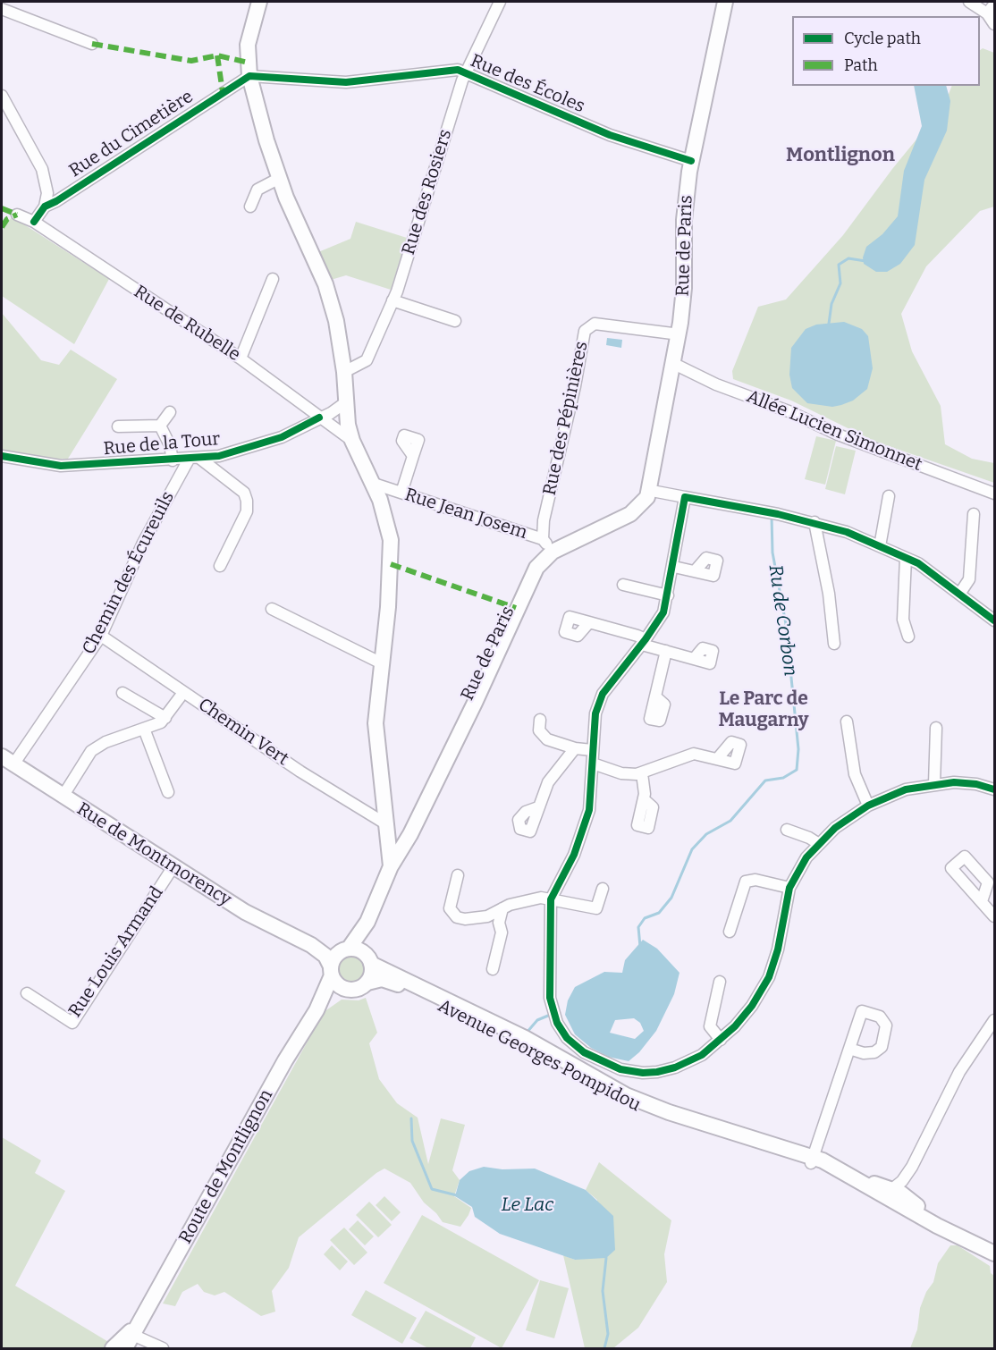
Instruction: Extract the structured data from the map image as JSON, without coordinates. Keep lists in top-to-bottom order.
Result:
{
  "streets": {
    "main road": [
      "Rue de Paris",
      "Rue de Montmorency",
      "Avenue Georges Pompidou",
      "Route de Montlignon"
    ],
    "street": [
      "Rue des Écoles",
      "Rue du Cimetière",
      "Rue des Rosiers",
      "Rue de Rubelle",
      "Rue des Pépinières",
      "Allée Lucien Simonnet",
      "Rue de la Tour",
      "Rue Jean Josem",
      "Chemin des Écureuils",
      "Chemin Vert",
      "Rue Louis Armand"
    ]
  },
  "crossings": [
    ["Rue des Écoles", "Rue du Cimetière"],
    ["Rue des Écoles", "Rue des Rosiers"],
    ["Rue des Écoles", "Rue de Paris"],
    ["Rue du Cimetière", "Rue de Rubelle"],
    ["Rue de Paris", "Rue des Pépinières"],
    ["Rue de Paris", "Allée Lucien Simonnet"],
    ["Rue de Paris", "Rue Jean Josem"],
    ["Rue de Paris", "Rue de Montmorency"],
    ["Rue de Paris", "Avenue Georges Pompidou"],
    ["Rue de Paris", "Route de Montlignon"],
    ["Rue de Rubelle", "Rue de la Tour"],
    ["Rue des Pépinières", "Rue Jean Josem"],
    ["Rue de la Tour", "Chemin des Écureuils"],
    ["Chemin des Écureuils", "Chemin Vert"],
    ["Chemin des Écureuils", "Rue de Montmorency"],
    ["Rue de Montmorency", "Rue Louis Armand"],
    ["Rue de Montmorency", "Avenue Georges Pompidou"],
    ["Rue de Montmorency", "Route de Montlignon"],
    ["Avenue Georges Pompidou", "Route de Montlignon"]
  ],
  "districts": ["Montlignon", "Le Parc de Maugarny"],
  "water": ["Ru de Corbon", "Le Lac"],
  "legend": ["Cycle path", "Path"]
}
